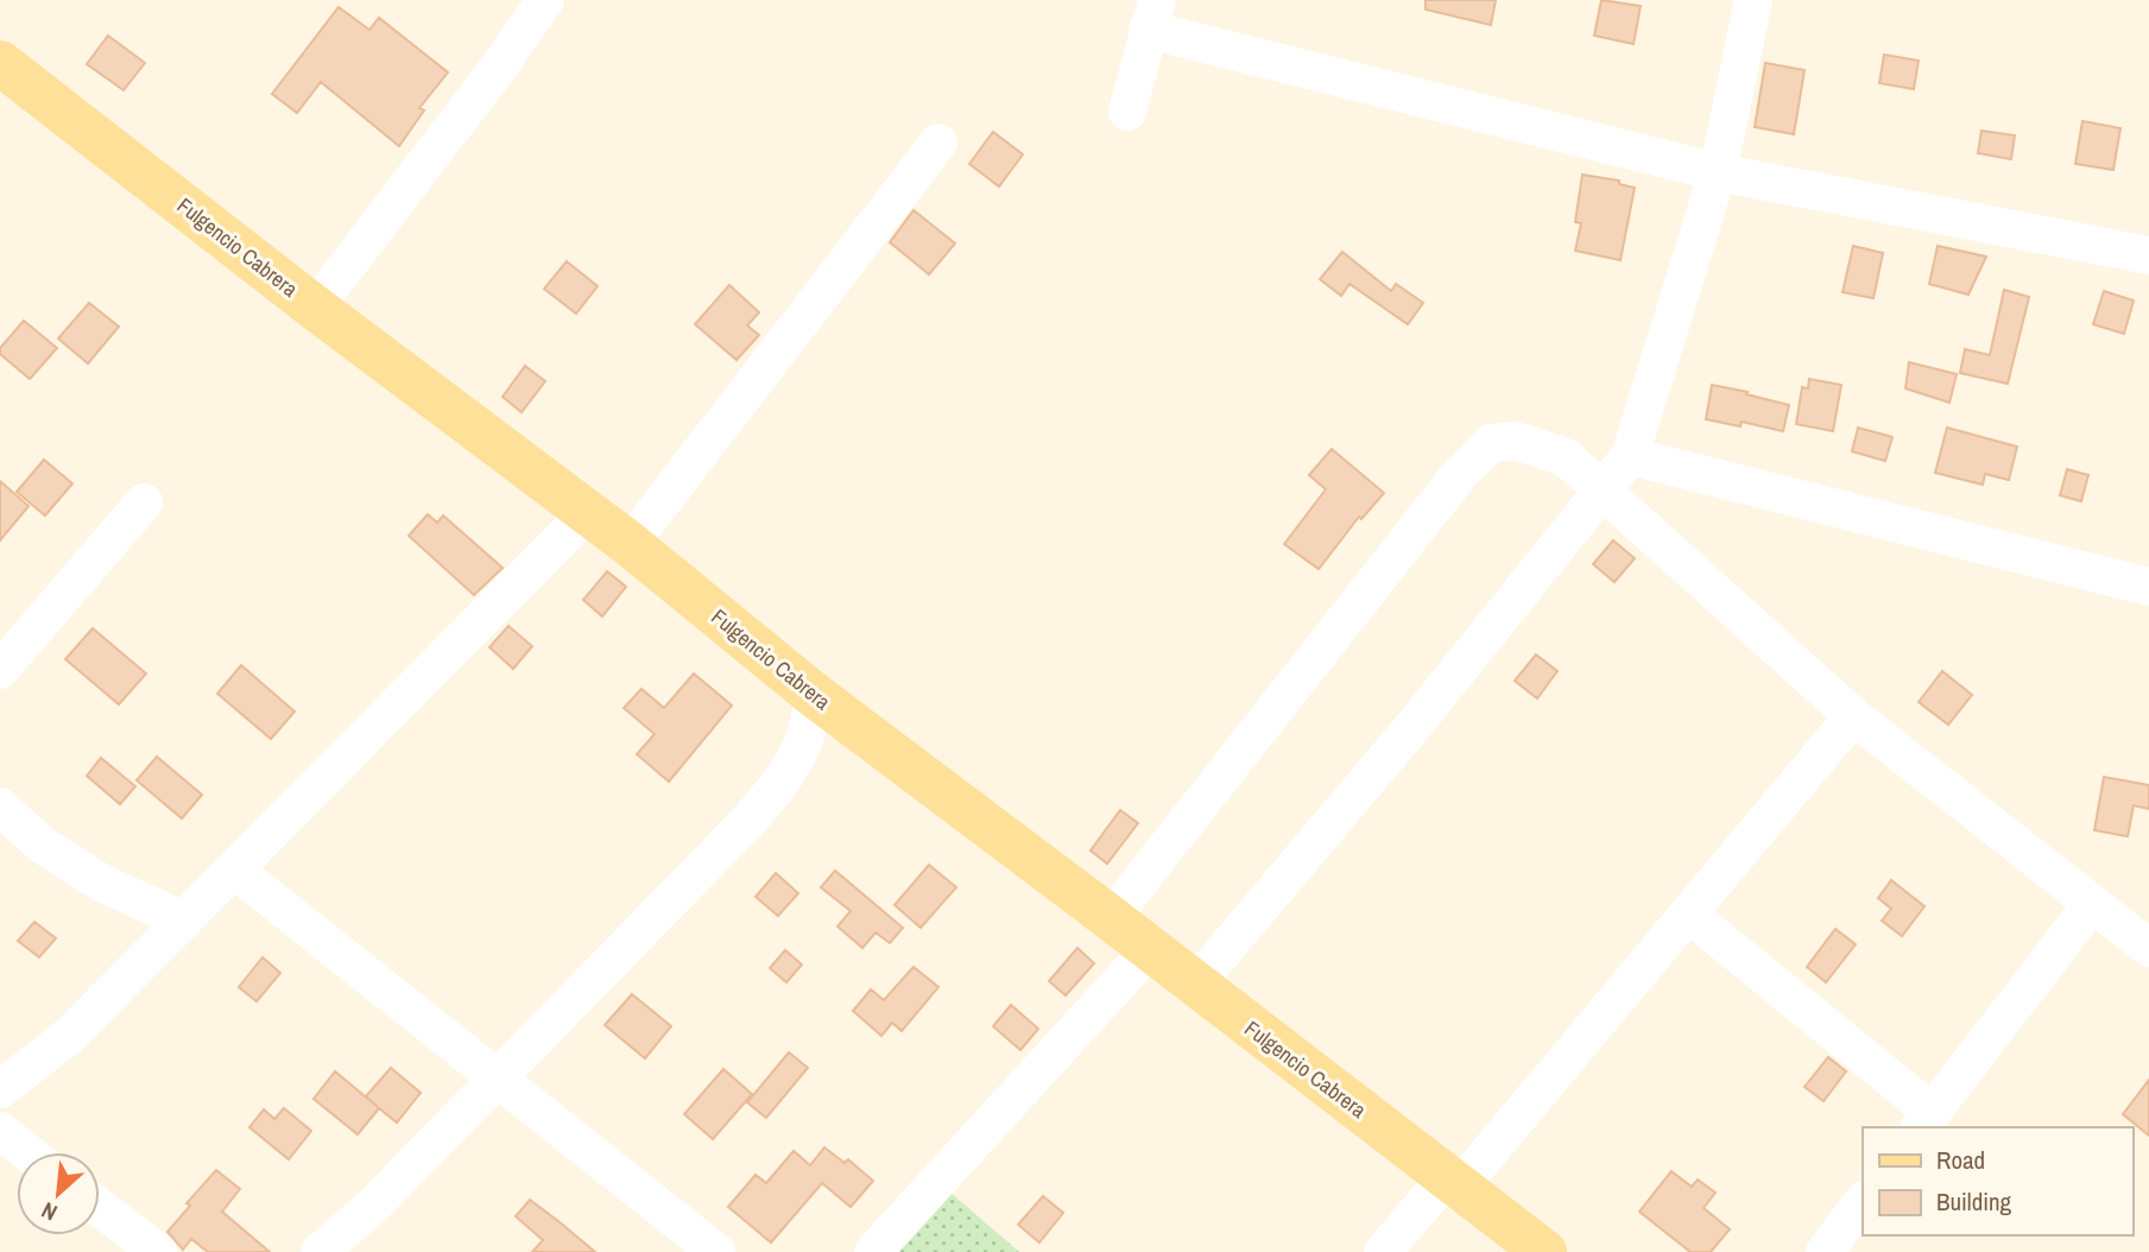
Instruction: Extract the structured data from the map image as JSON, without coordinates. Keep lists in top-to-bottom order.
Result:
{
  "streets": {
    "main road": ["Fulgencio Cabrera"]
  },
  "legend": ["Road", "Building"],
  "north": "bottom left"
}
